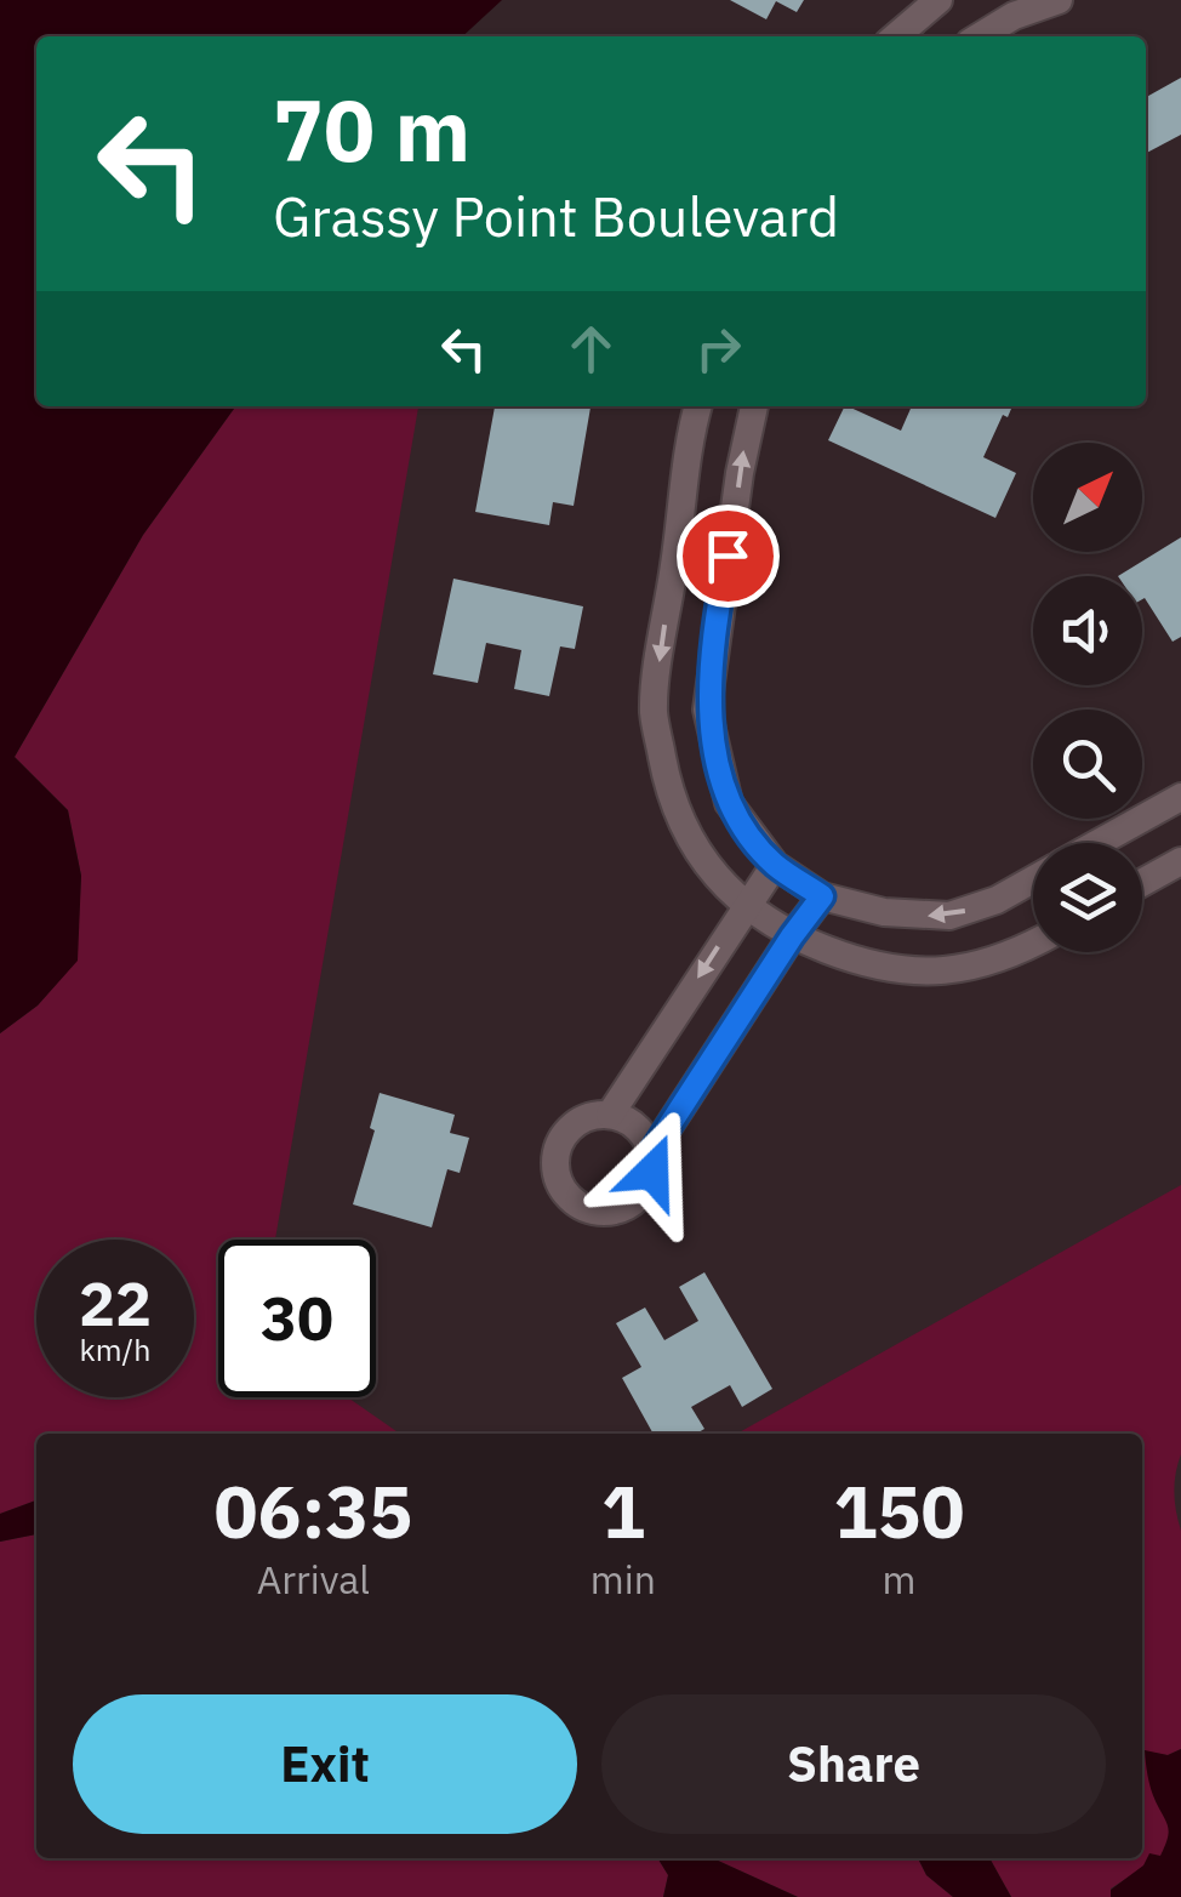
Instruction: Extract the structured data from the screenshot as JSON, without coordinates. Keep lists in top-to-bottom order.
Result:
{
  "north": "top right",
  "page": {
    "turn": ["70 m", "Grassy Point Boulevard"],
    "speed": "22 km/h",
    "limit": "30",
    "eta": [
      "06:35",
      "Arrival",
      "1",
      "min",
      "150",
      "m"
    ],
    "buttons": ["Exit", "Share"]
  }
}
